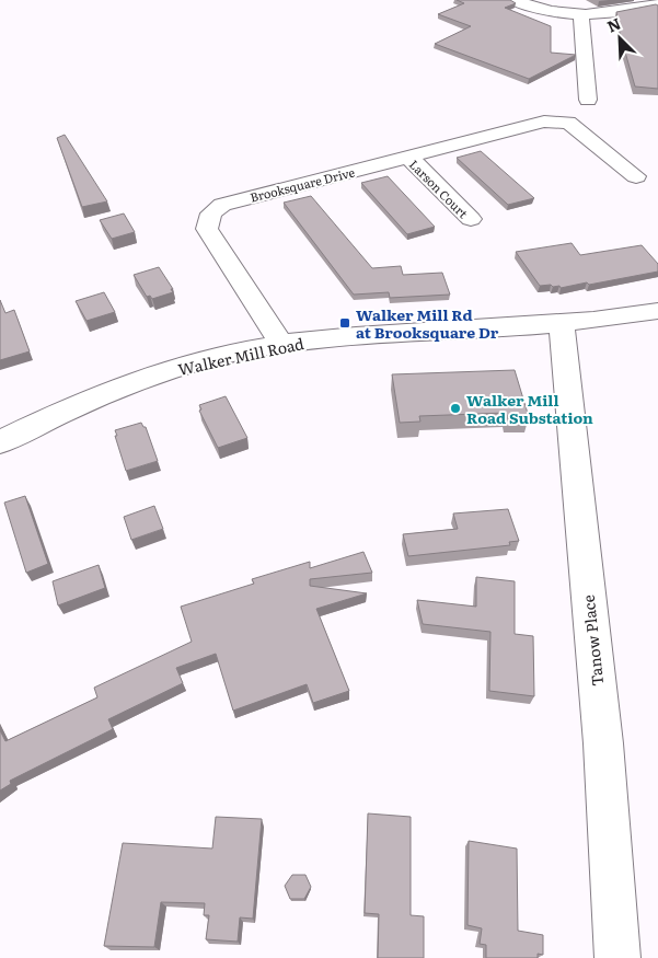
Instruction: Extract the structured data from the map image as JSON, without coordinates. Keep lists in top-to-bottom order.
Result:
{
  "streets": {
    "street": [
      "Brooksquare Drive",
      "Larson Court",
      "Walker Mill Road",
      "Tanow Place"
    ]
  },
  "crossings": [
    ["Brooksquare Drive", "Larson Court"],
    ["Brooksquare Drive", "Walker Mill Road"],
    ["Walker Mill Road", "Tanow Place"]
  ],
  "places": {
    "transit": ["Walker Mill Rd at Brooksquare Dr"],
    "other": ["Walker Mill Road Substation"]
  },
  "north": "top left"
}
